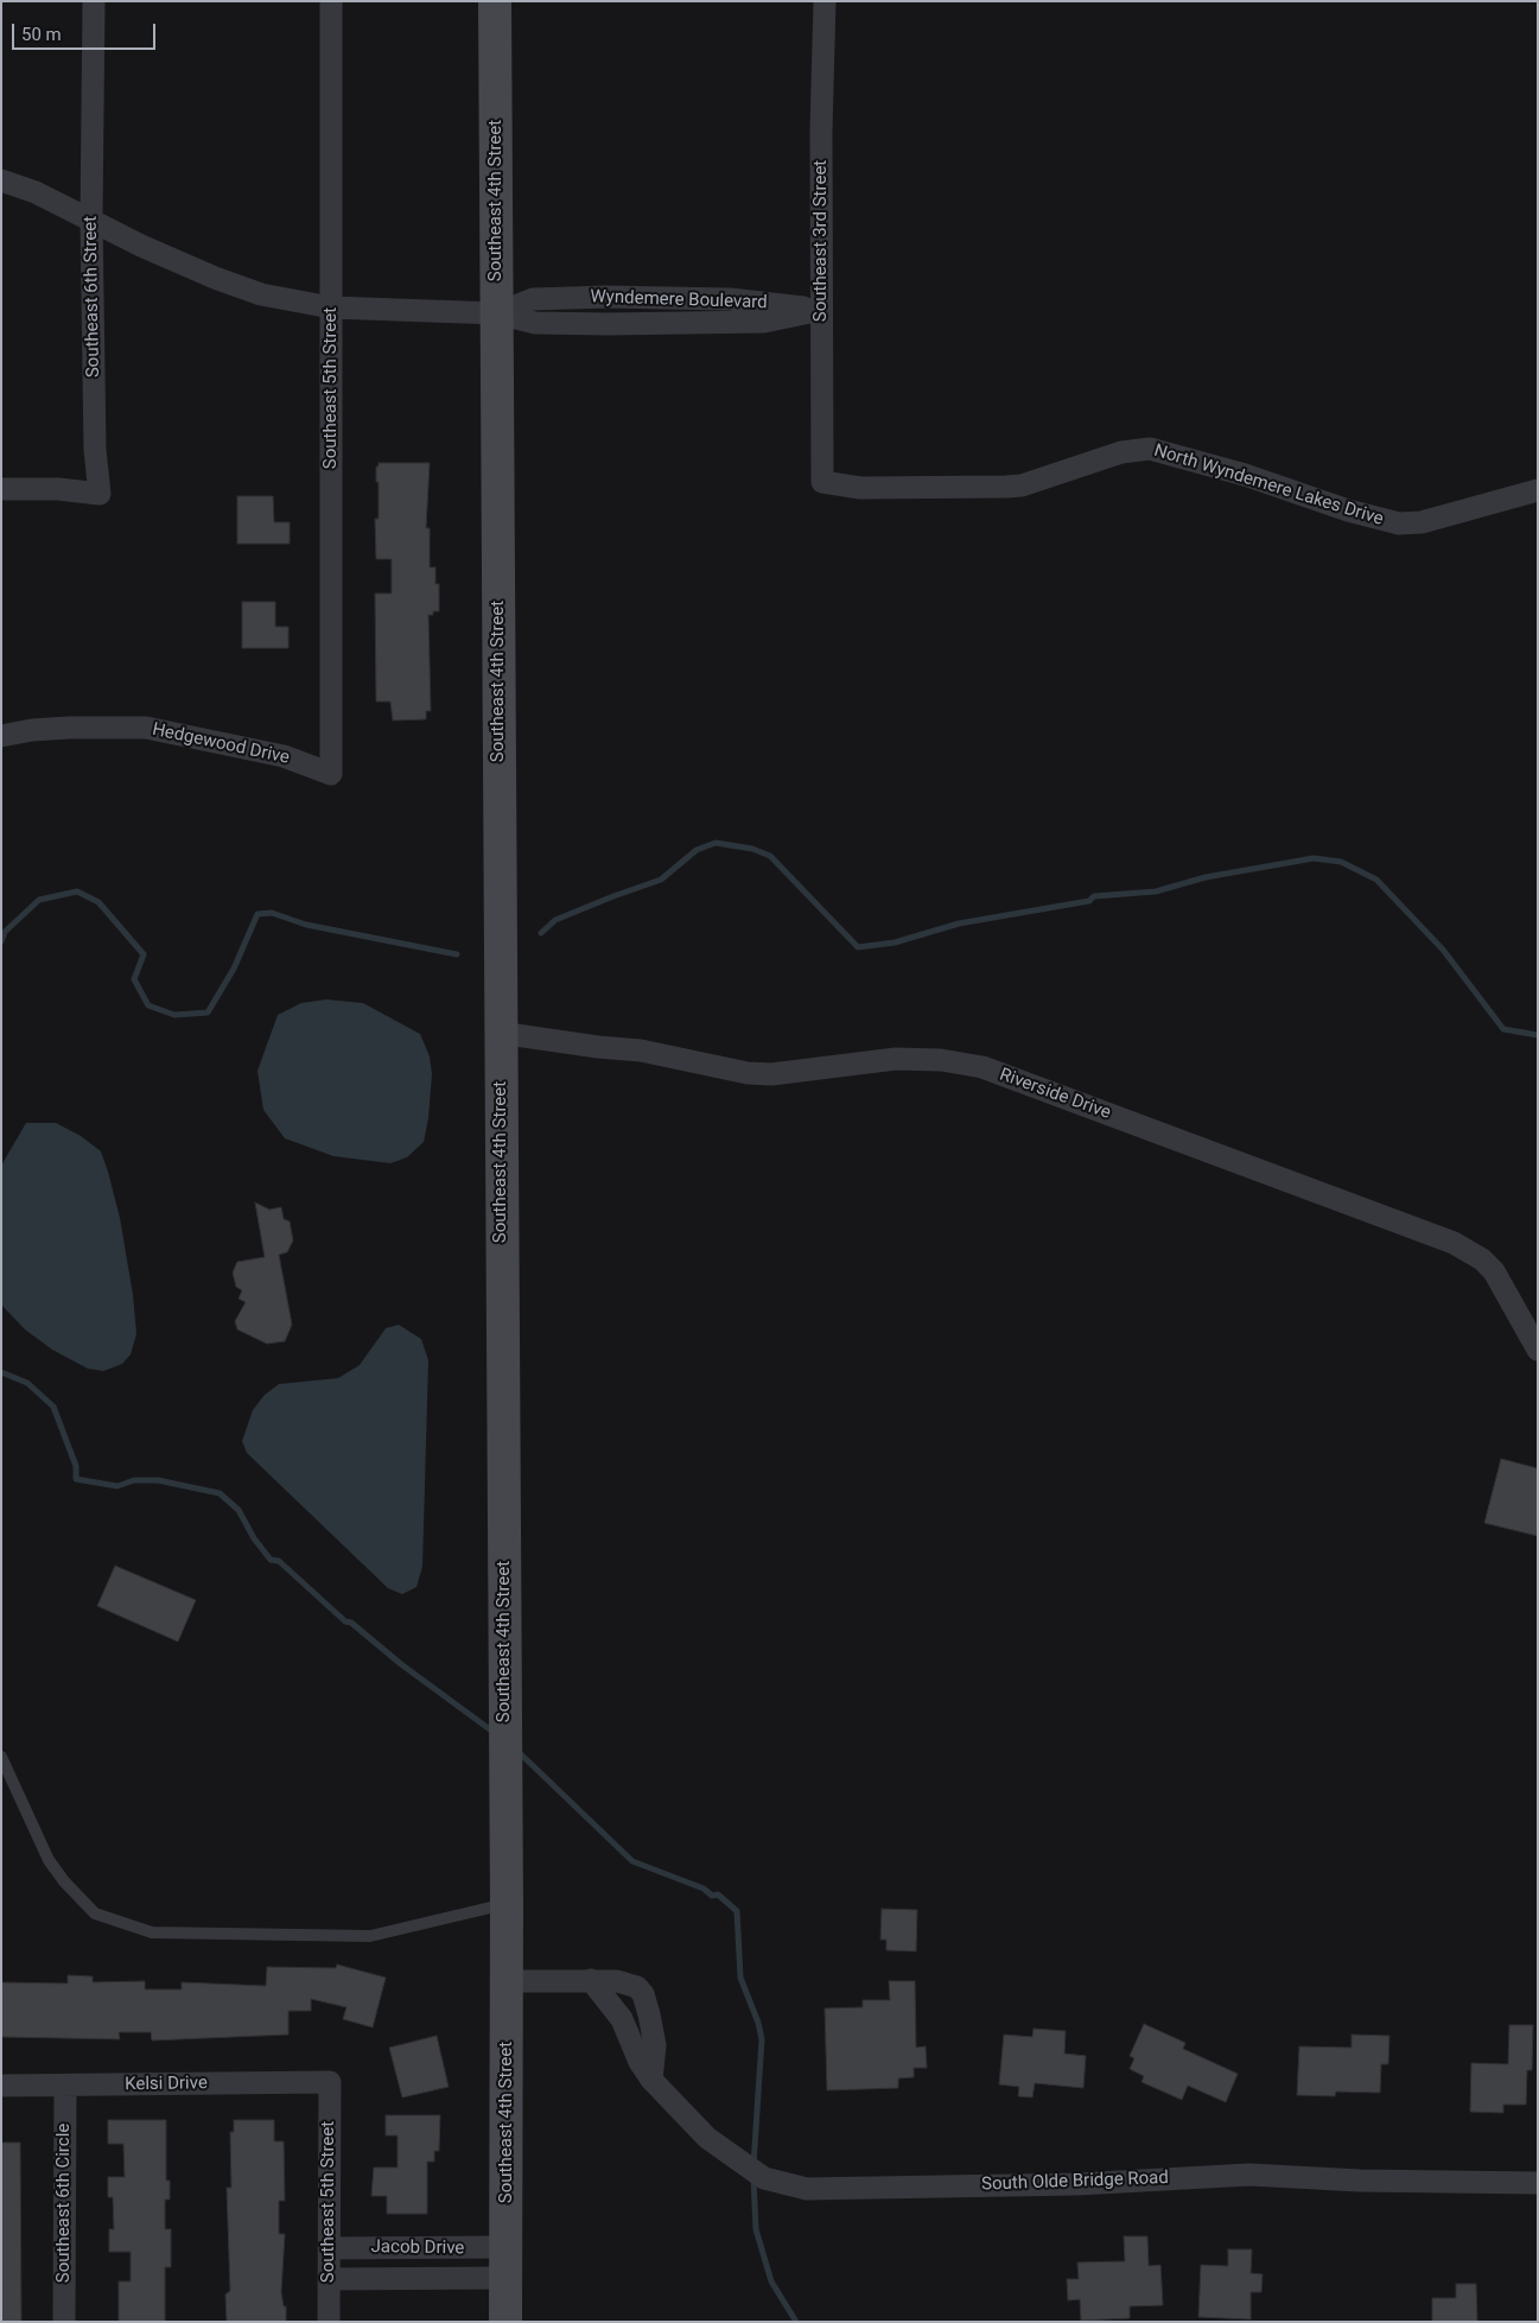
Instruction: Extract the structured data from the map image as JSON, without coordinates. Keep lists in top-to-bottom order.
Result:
{
  "streets": {
    "main road": ["Southeast 4th Street"],
    "street": [
      "Southeast 3rd Street",
      "Southeast 6th Street",
      "Wyndemere Boulevard",
      "Southeast 5th Street",
      "North Wyndemere Lakes Drive",
      "Hedgewood Drive",
      "Riverside Drive",
      "Kelsi Drive",
      "South Olde Bridge Road",
      "Southeast 6th Circle",
      "Jacob Drive"
    ]
  },
  "crossings": [
    ["Southeast 4th Street", "Wyndemere Boulevard"],
    ["Southeast 4th Street", "Riverside Drive"],
    ["Southeast 4th Street", "Jacob Drive"],
    ["Southeast 3rd Street", "Wyndemere Boulevard"],
    ["Southeast 3rd Street", "North Wyndemere Lakes Drive"],
    ["Southeast 6th Street", "Wyndemere Boulevard"],
    ["Wyndemere Boulevard", "Southeast 5th Street"],
    ["Southeast 5th Street", "Hedgewood Drive"],
    ["Southeast 5th Street", "Kelsi Drive"],
    ["Southeast 5th Street", "Jacob Drive"],
    ["Kelsi Drive", "Southeast 6th Circle"]
  ],
  "scale_bar": "50 m"
}
